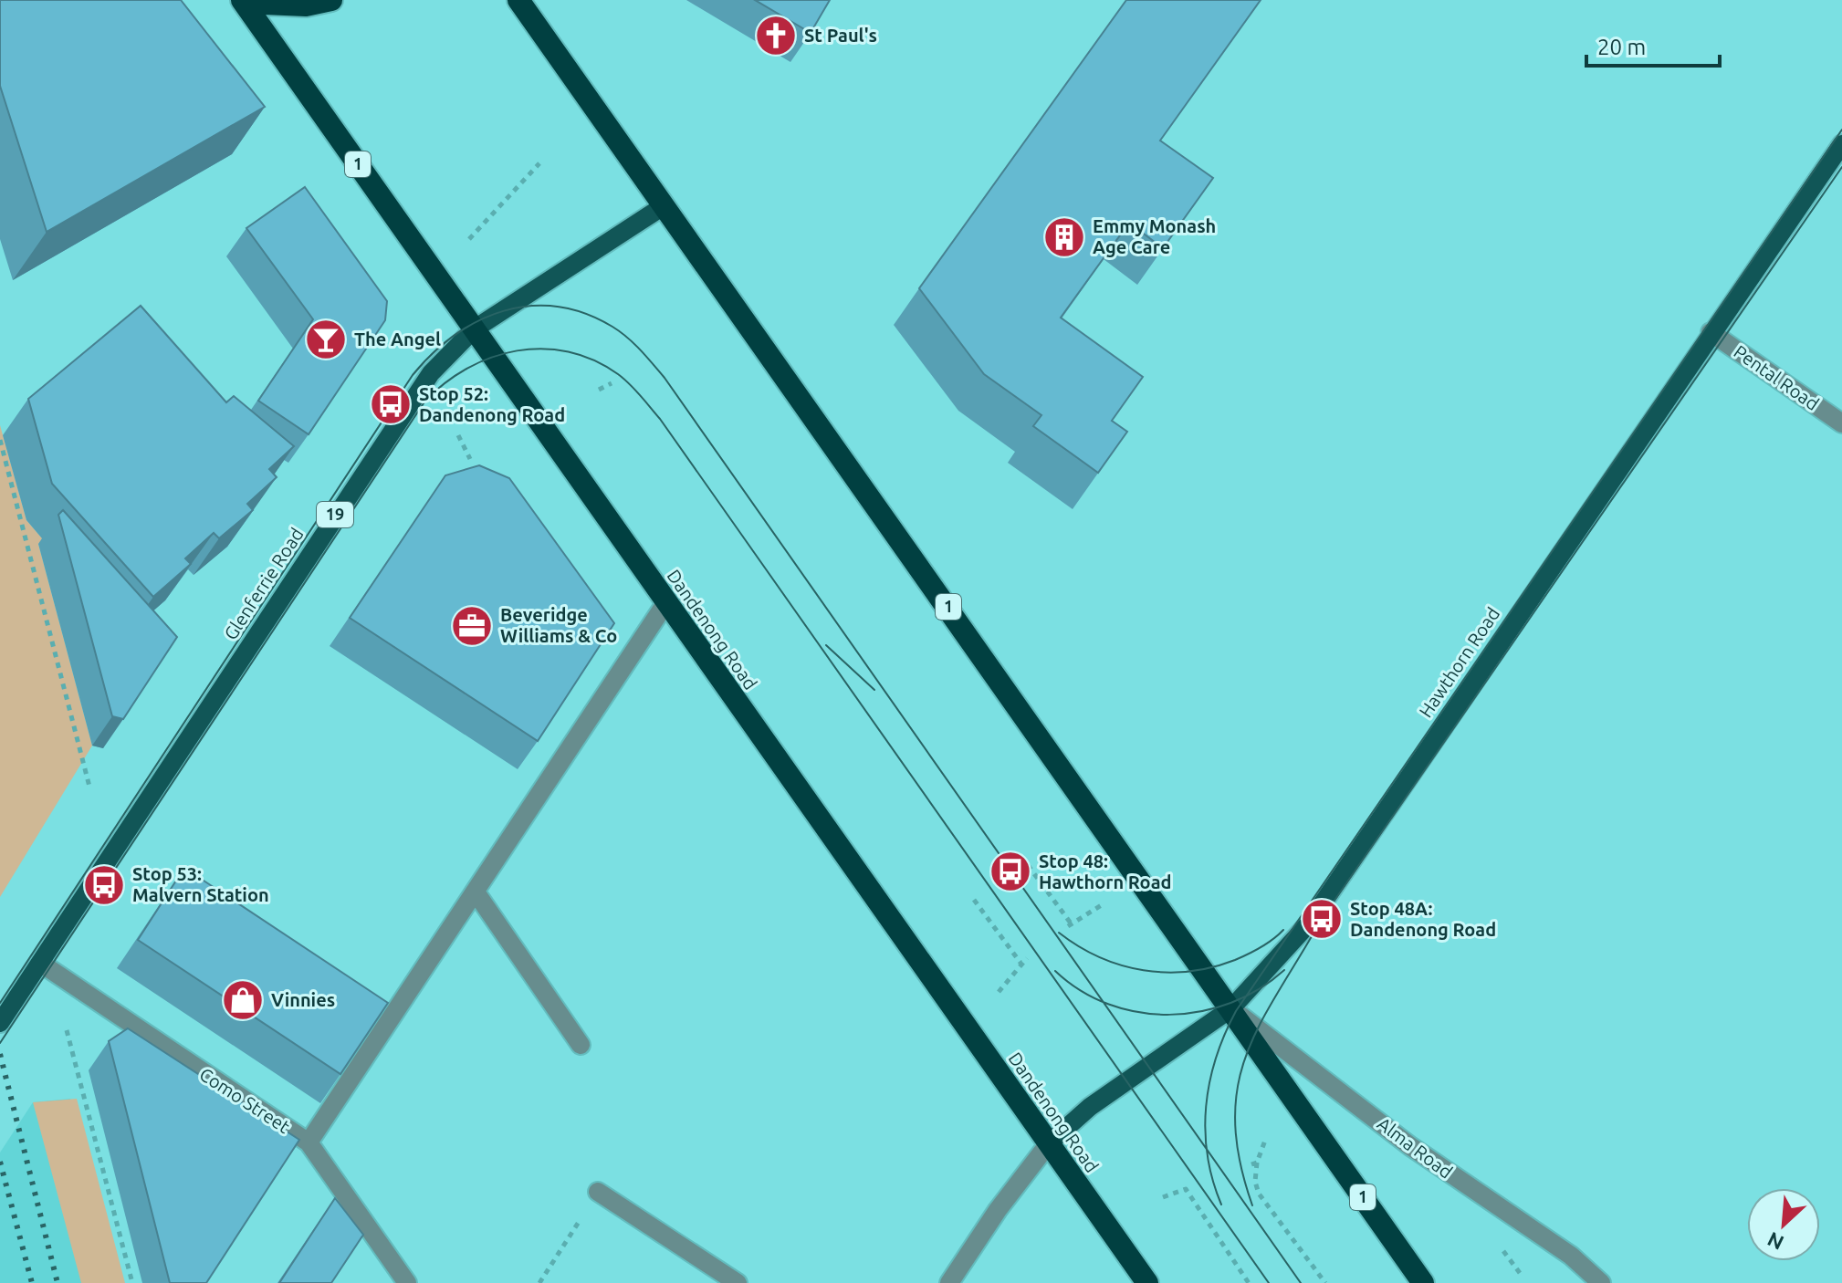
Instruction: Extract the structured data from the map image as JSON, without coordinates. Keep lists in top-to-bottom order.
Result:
{
  "streets": {
    "highway": ["1", "Dandenong Road"],
    "main road": ["19", "Glenferrie Road", "Hawthorn Road"],
    "street": ["Pental Road", "Como Street", "Alma Road"]
  },
  "crossings": [
    ["1", "Glenferrie Road"],
    ["1", "Hawthorn Road"],
    ["1", "Alma Road"],
    ["Pental Road", "Hawthorn Road"],
    ["Glenferrie Road", "Dandenong Road"],
    ["Glenferrie Road", "Como Street"],
    ["Dandenong Road", "Hawthorn Road"],
    ["Hawthorn Road", "Alma Road"]
  ],
  "places": {
    "church": ["St Paul's"],
    "building": ["Emmy Monash Age Care"],
    "bar": ["The Angel"],
    "bus stop": [
      "Stop 52: Dandenong Road",
      "Stop 48: Hawthorn Road",
      "Stop 53: Malvern Station",
      "Stop 48A: Dandenong Road"
    ],
    "office": ["Beveridge Williams & Co"],
    "shop": ["Vinnies"]
  },
  "scale_bar": "20 m",
  "north": "bottom left"
}
